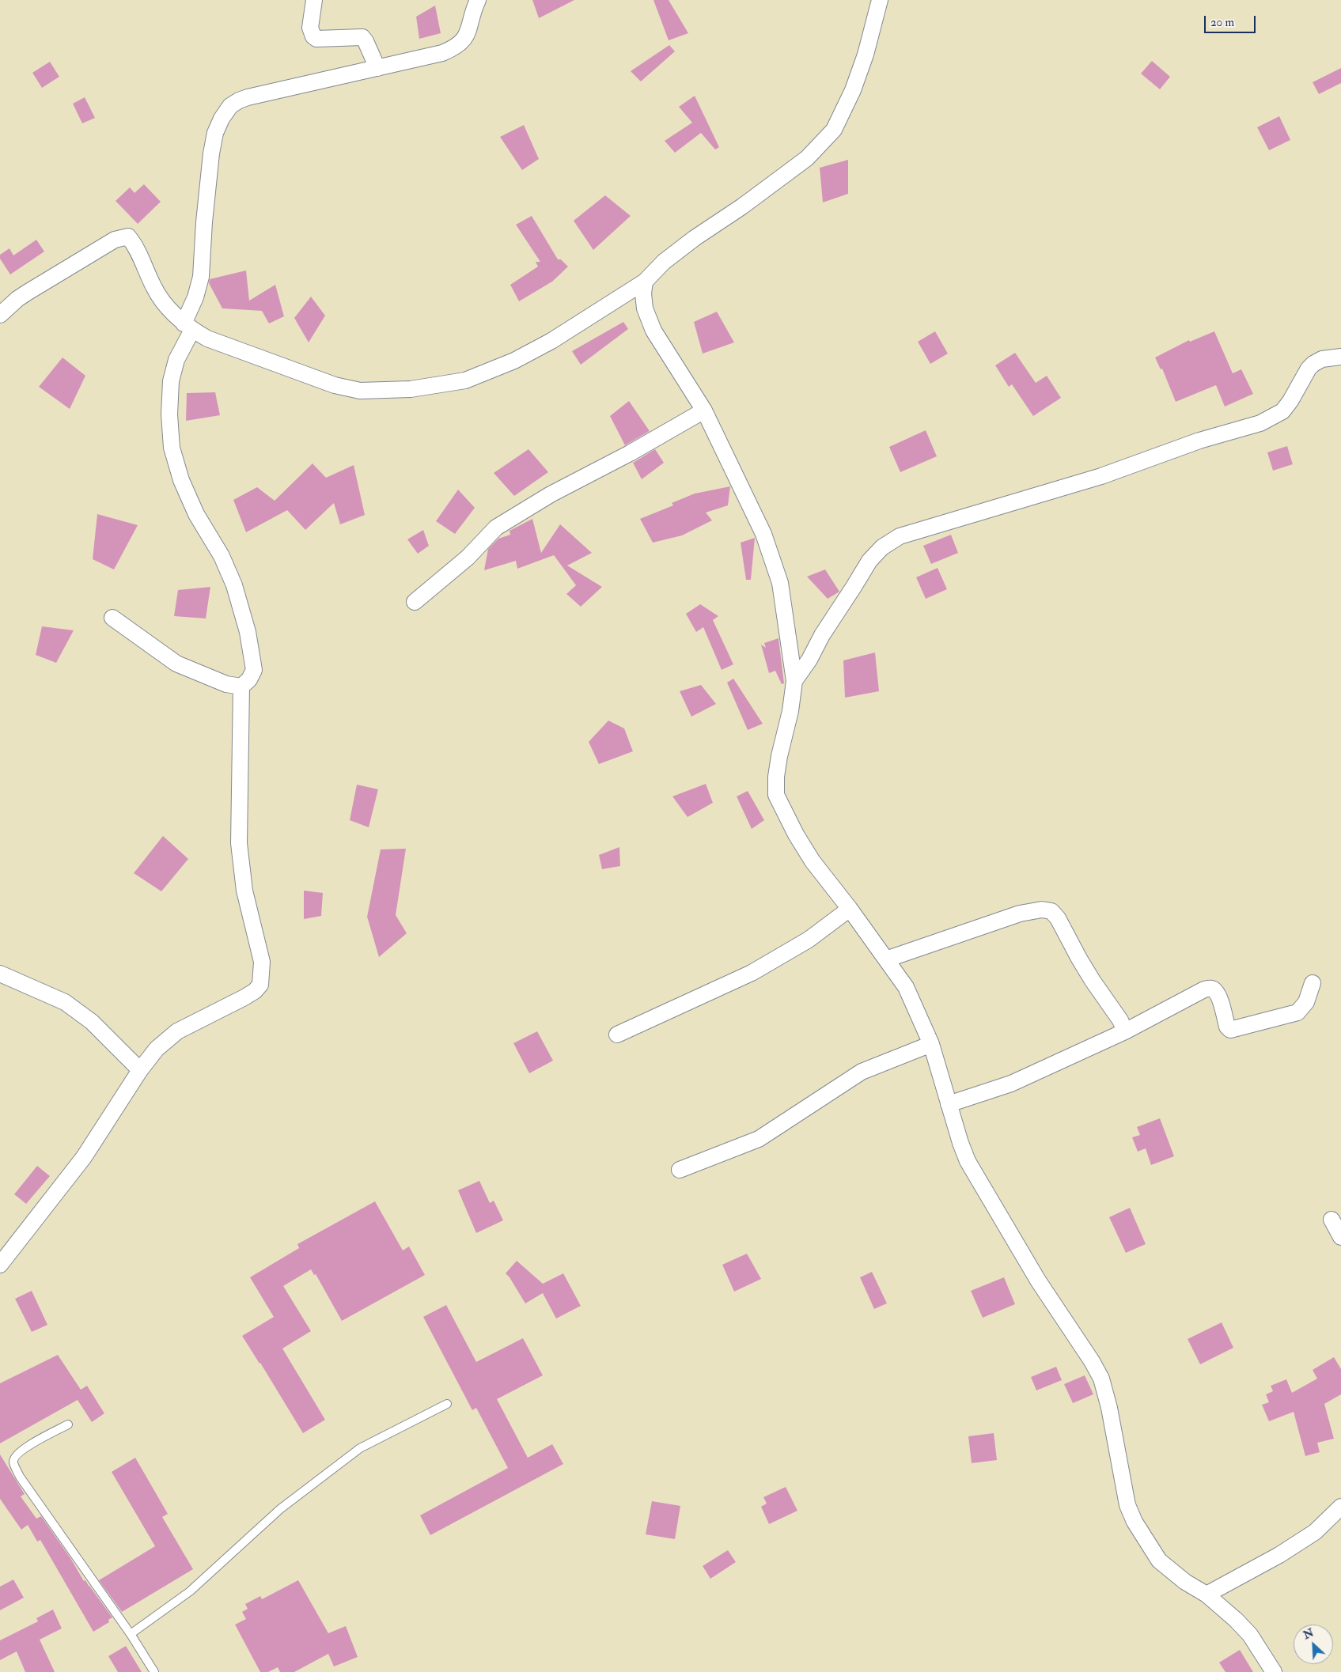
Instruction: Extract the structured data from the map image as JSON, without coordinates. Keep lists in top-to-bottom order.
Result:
{
  "scale_bar": "20 m",
  "north": "top left"
}
